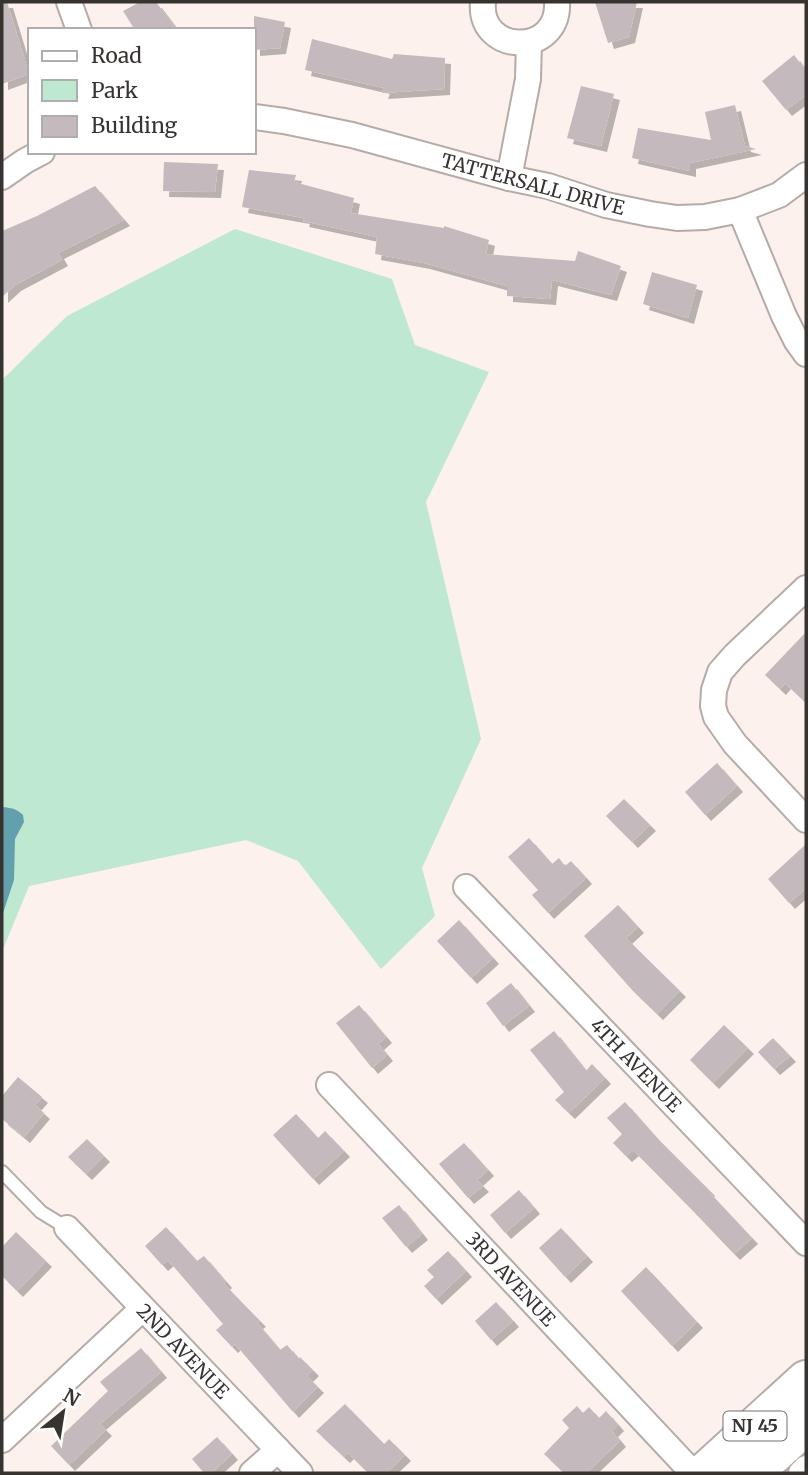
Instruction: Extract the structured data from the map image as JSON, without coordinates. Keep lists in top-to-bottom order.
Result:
{
  "streets": {
    "main road": ["NJ 45"],
    "street": [
      "TATTERSALL DRIVE",
      "4TH AVENUE",
      "3RD AVENUE",
      "2ND AVENUE"
    ]
  },
  "legend": ["Road", "Park", "Building"],
  "north": "top right"
}
